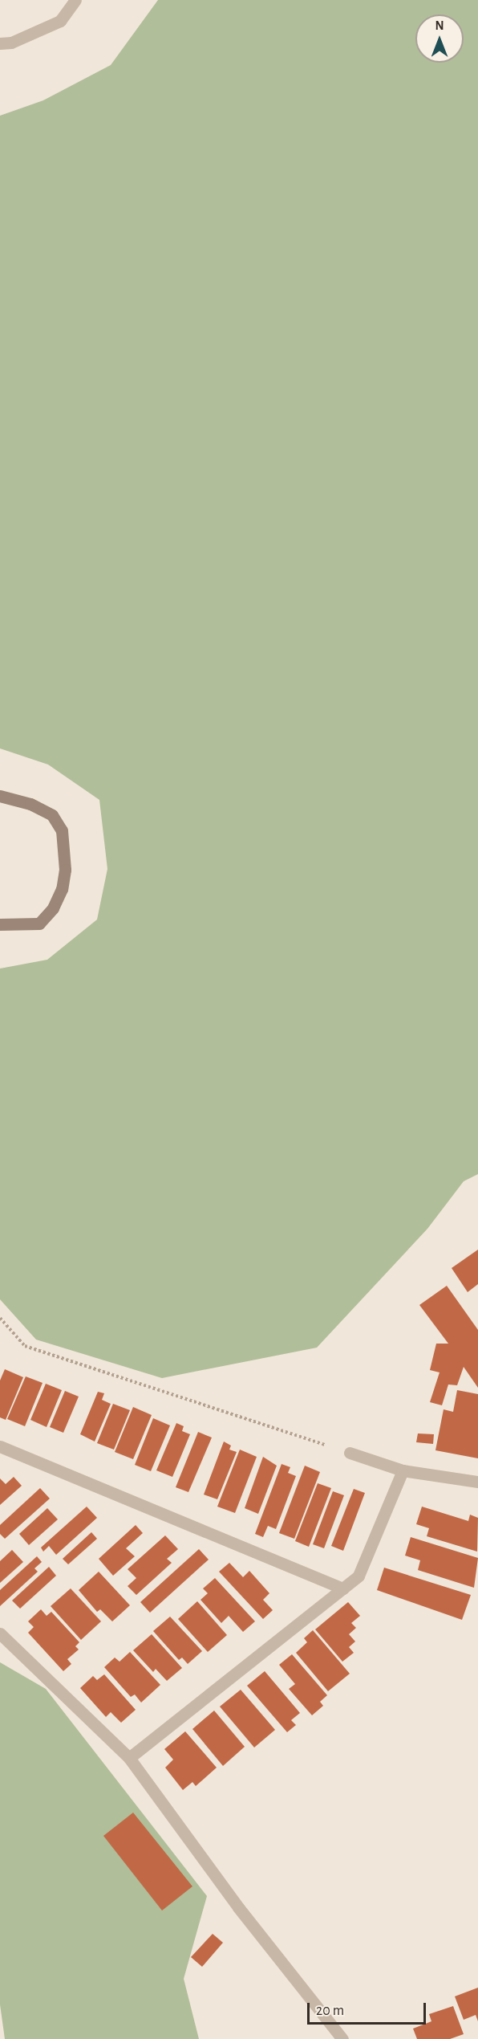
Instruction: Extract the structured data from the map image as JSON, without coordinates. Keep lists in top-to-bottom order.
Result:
{
  "scale_bar": "20 m",
  "north": "top"
}
